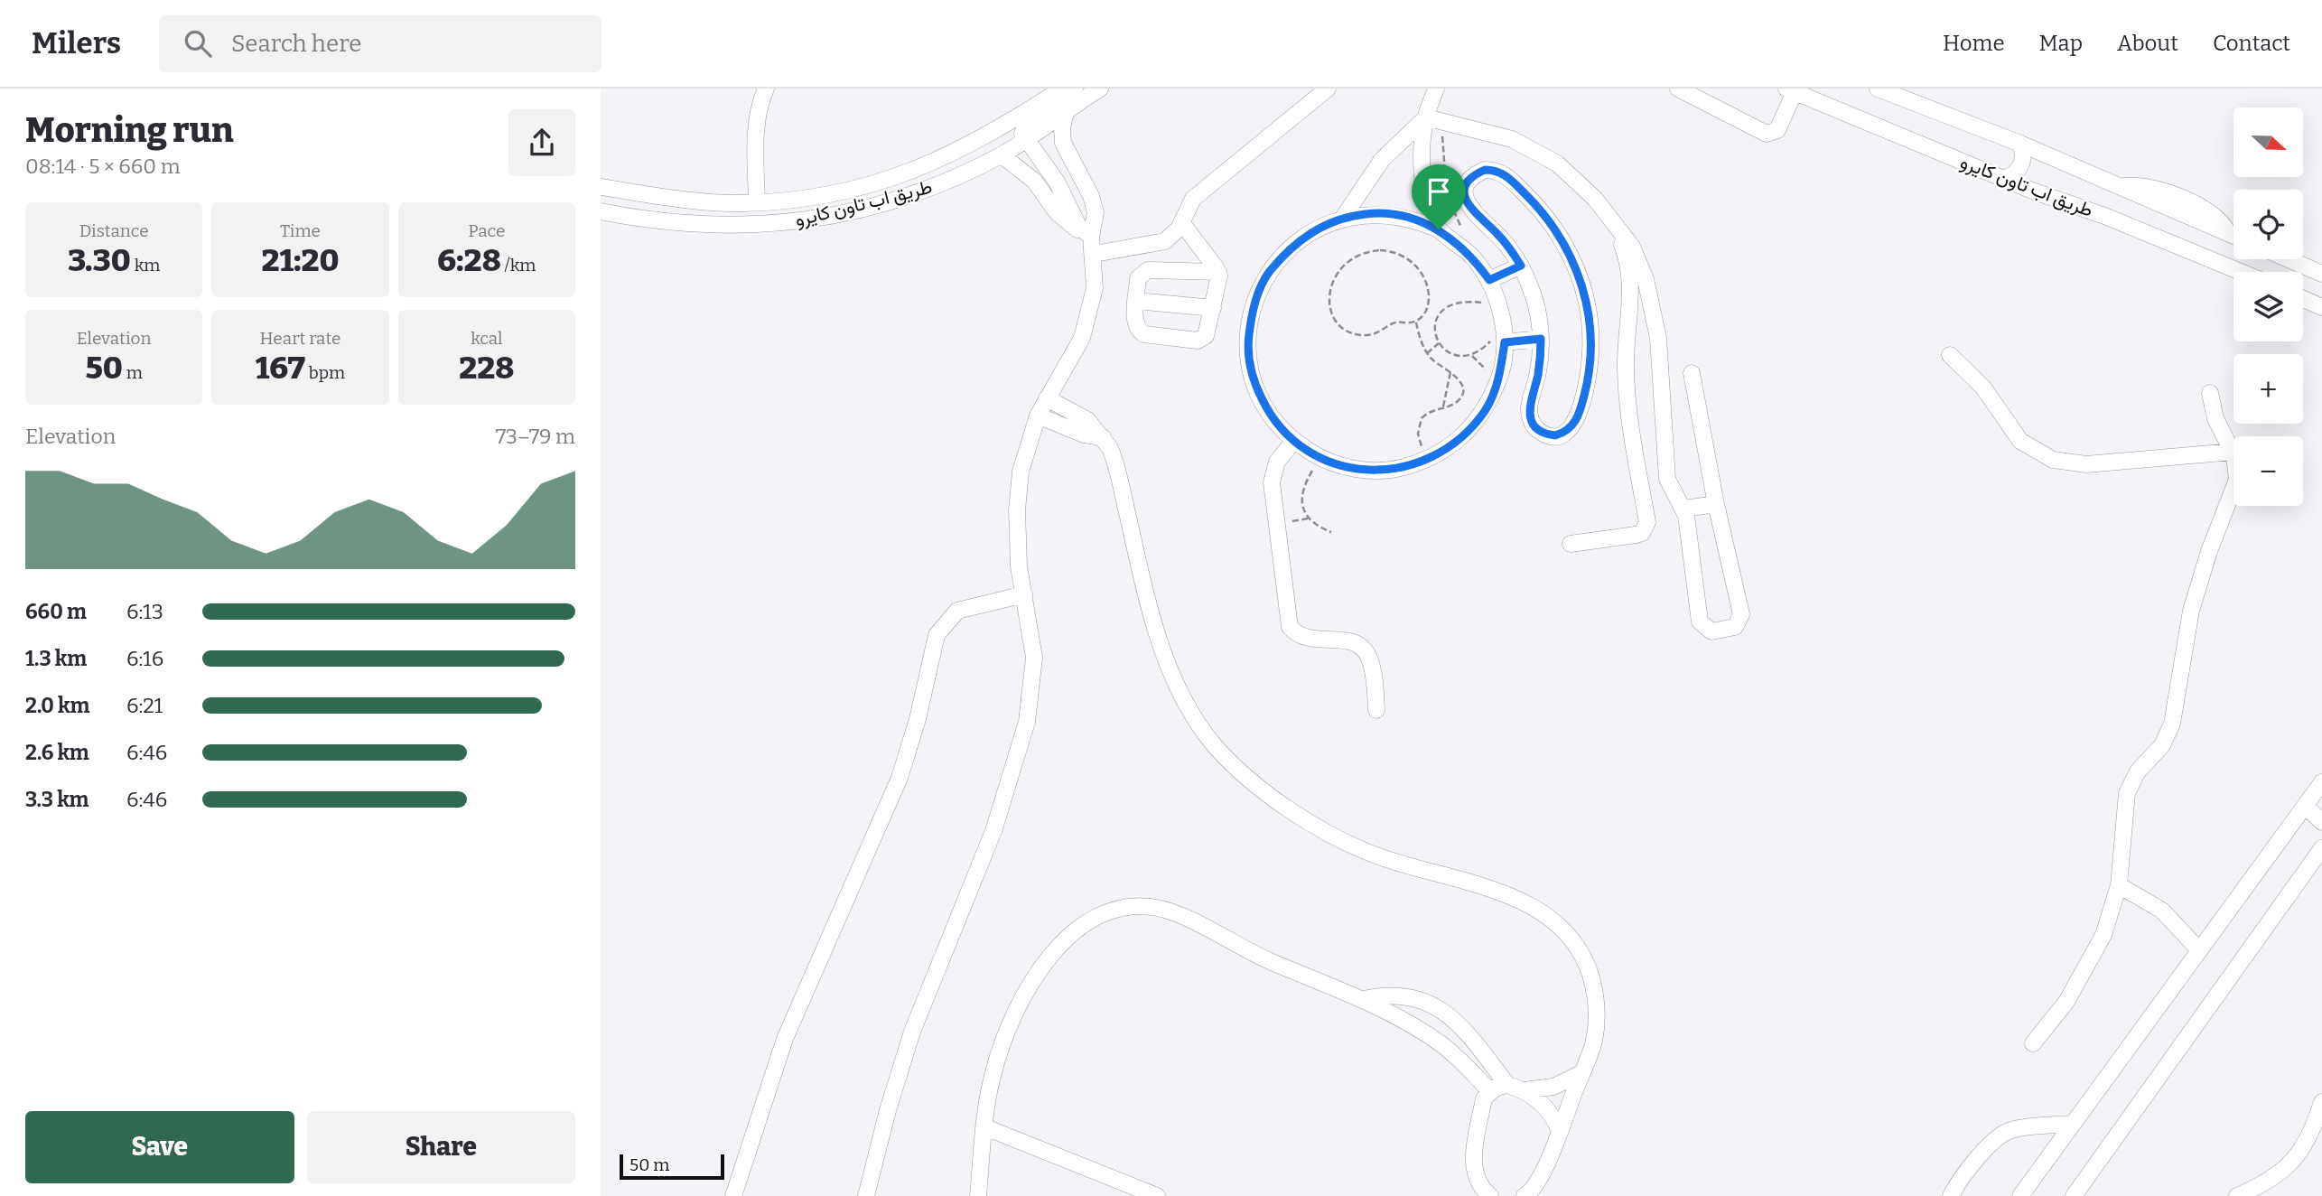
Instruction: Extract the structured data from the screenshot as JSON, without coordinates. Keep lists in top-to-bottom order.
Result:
{
  "streets": {
    "street": ["طريق اب تاون كايرو"]
  },
  "scale_bar": "50 m",
  "north": "right",
  "page": {
    "header": "Milers",
    "search": "Search here",
    "nav": [
      "Home",
      "Map",
      "About",
      "Contact"
    ],
    "heading": ["Morning run", "08:14 · 5 × 660 m"],
    "map_buttons": ["+", "−"],
    "stats": [
      ["Distance", "3.30 km"],
      ["Time", "21:20"],
      ["Pace", "6:28 /km"],
      ["Elevation", "50 m"],
      ["Heart rate", "167 bpm"],
      ["kcal", "228"]
    ],
    "chart": ["Elevation", "73–79 m"],
    "list": [
      {
        "name": "660 m",
        "note": "6:13"
      },
      {
        "name": "1.3 km",
        "note": "6:16"
      },
      {
        "name": "2.0 km",
        "note": "6:21"
      },
      {
        "name": "2.6 km",
        "note": "6:46"
      },
      {
        "name": "3.3 km",
        "note": "6:46"
      }
    ],
    "buttons": ["Save", "Share"],
    "scale": "50 m"
  }
}
